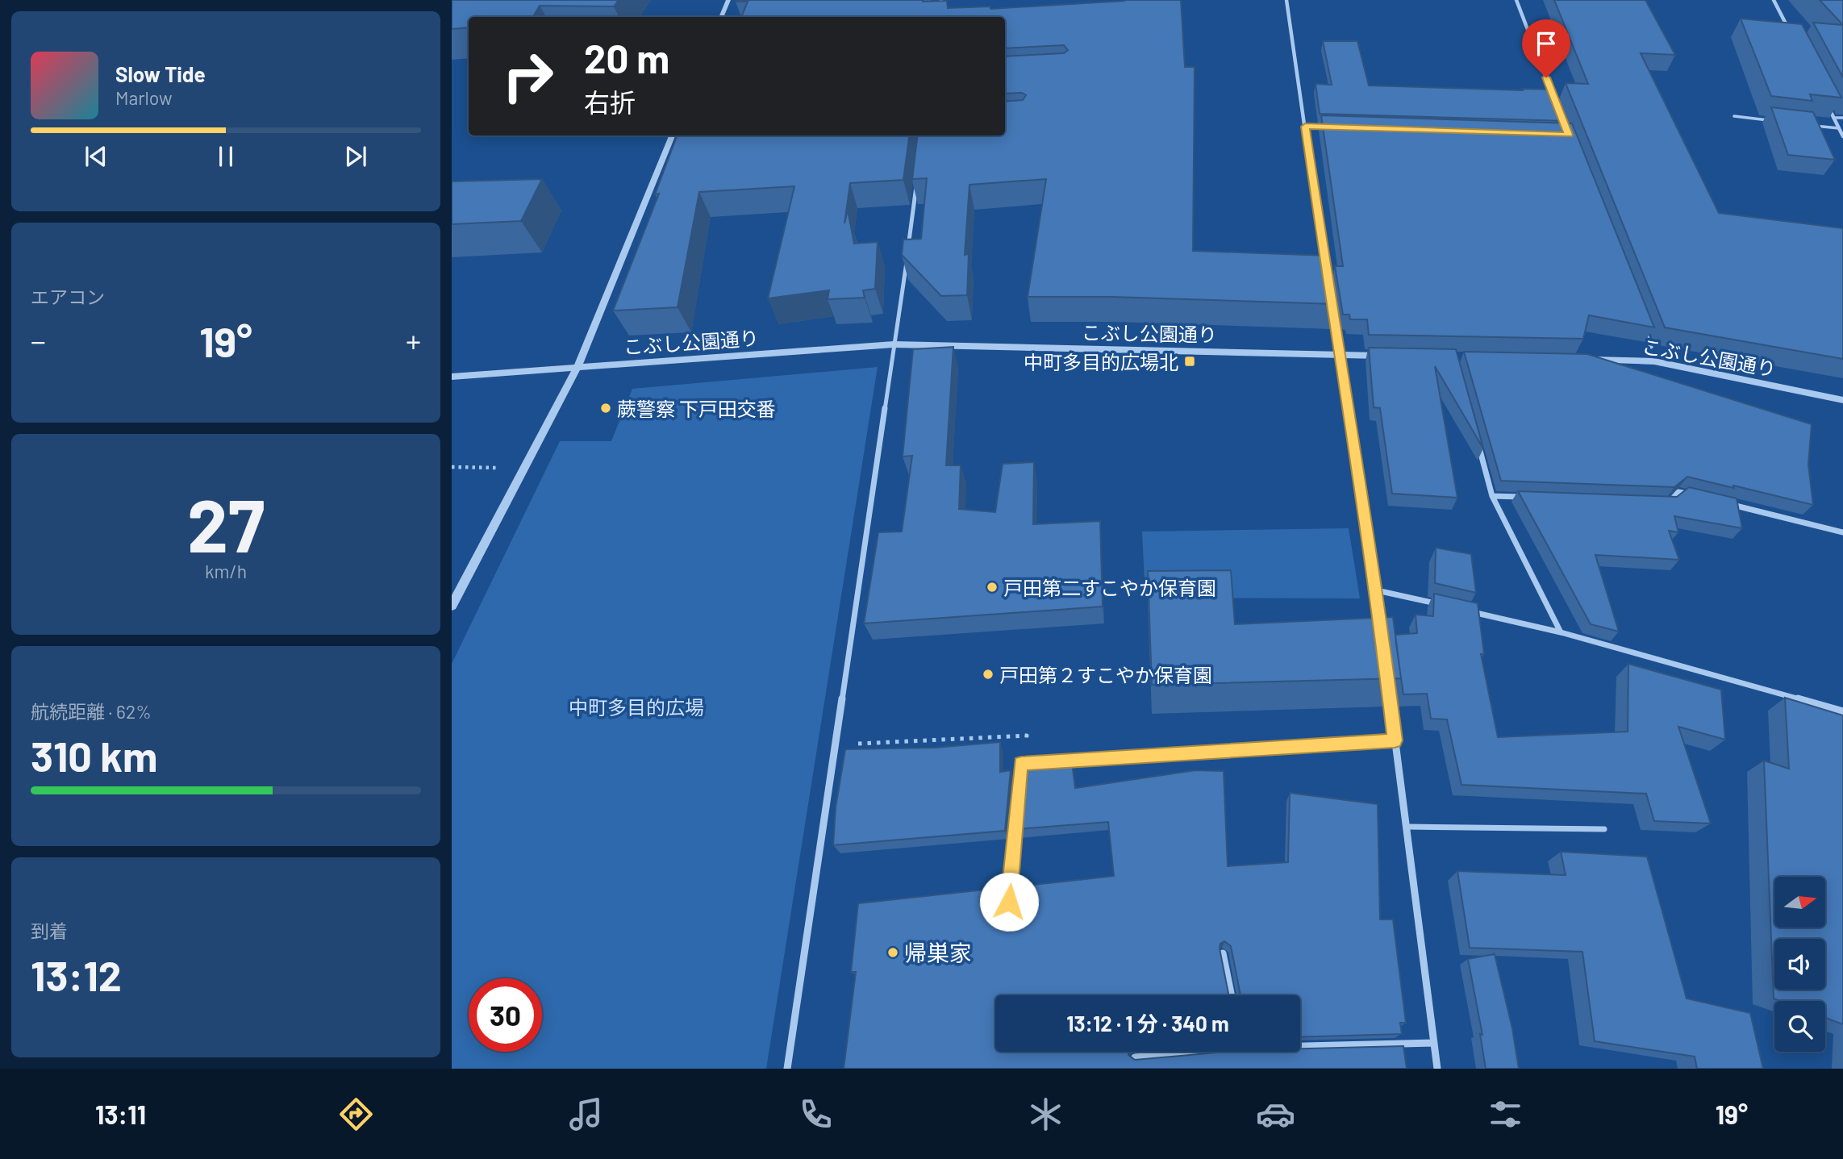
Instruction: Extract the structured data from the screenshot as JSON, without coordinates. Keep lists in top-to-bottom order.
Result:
{
  "streets": {
    "street": ["こぶし公園通り"]
  },
  "parks": ["中町多目的広場"],
  "places": {
    "transit": ["中町多目的広場北"],
    "other": [
      "蕨警察 下戸田交番",
      "戸田第二すこやか保育園",
      "戸田第２すこやか保育園",
      "帰巣家"
    ]
  },
  "north": "right",
  "page": {
    "turn": ["20 m", "右折"],
    "song": ["Slow Tide", "Marlow"],
    "tile": [
      "エアコン",
      ["27", "km/h"],
      ["航続距離 · 62%", "310 km"],
      ["到着", "13:12"]
    ],
    "heat": ["−", "19°", "+"],
    "limit": "30",
    "trip": "13:12 · 1 分 · 340 m",
    "tabs": ["13:11", "19°"]
  }
}
